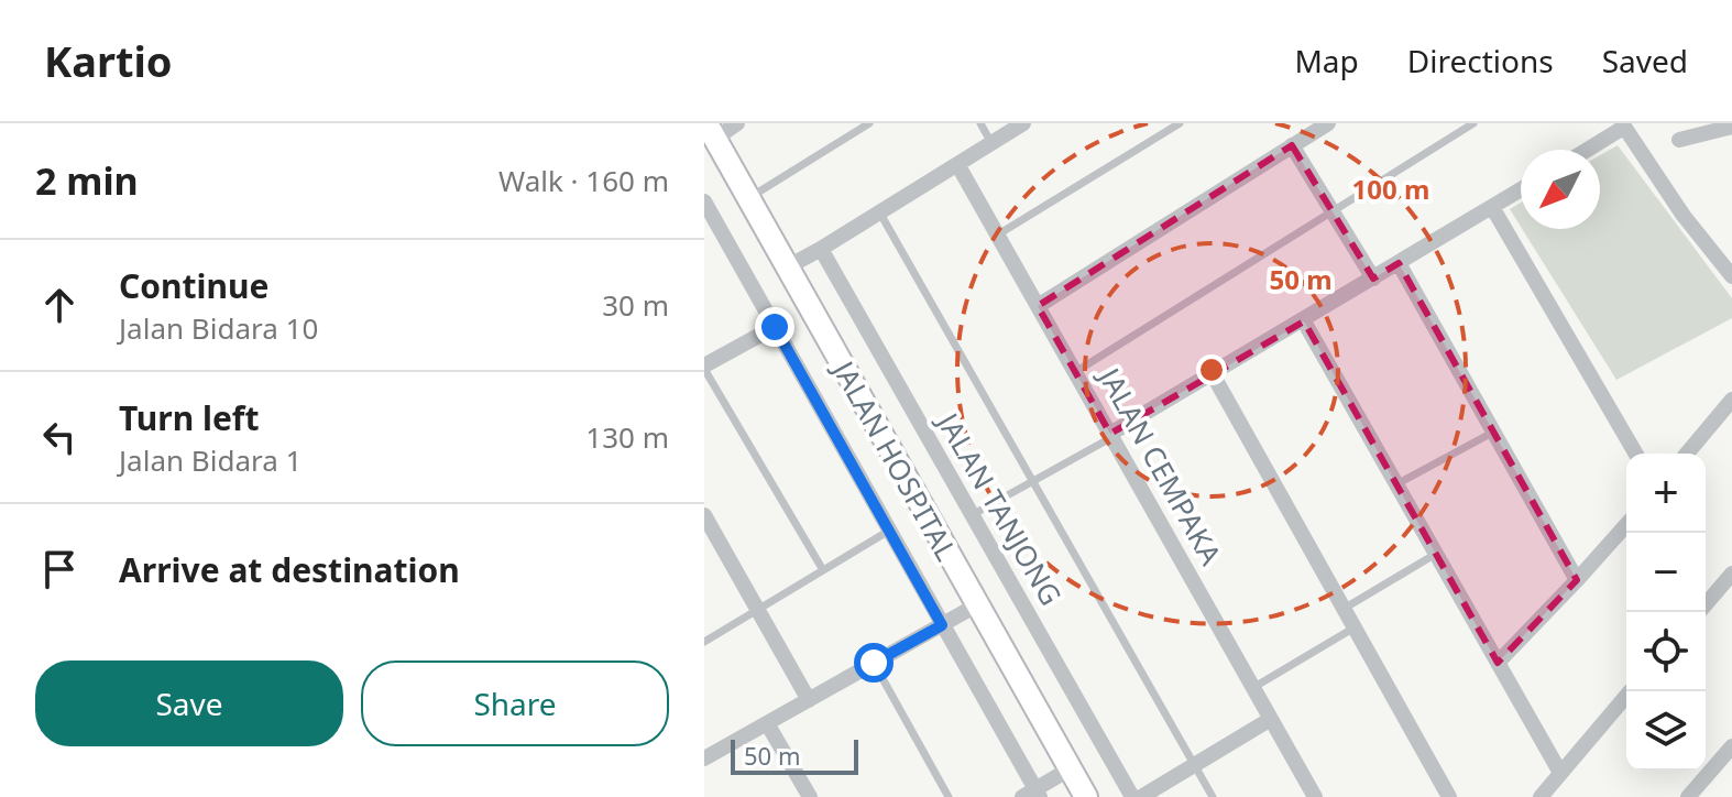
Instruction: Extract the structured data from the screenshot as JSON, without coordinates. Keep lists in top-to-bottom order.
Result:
{
  "streets": {
    "street": ["JALAN HOSPITAL", "JALAN CEMPAKA", "JALAN TANJONG"]
  },
  "scale_bar": "50 m",
  "north": "bottom left",
  "page": {
    "header": "Kartio",
    "nav": ["Map", "Directions", "Saved"],
    "heading": ["2 min", "Walk · 160 m"],
    "list": [
      ["Continue", "Jalan Bidara 10", "30 m"],
      ["Turn left", "Jalan Bidara 1", "130 m"],
      "Arrive at destination"
    ],
    "map_buttons": ["+", "−"],
    "buttons": ["Save", "Share"],
    "scale": "50 m"
  },
  "rings": ["100 m", "50 m"]
}
